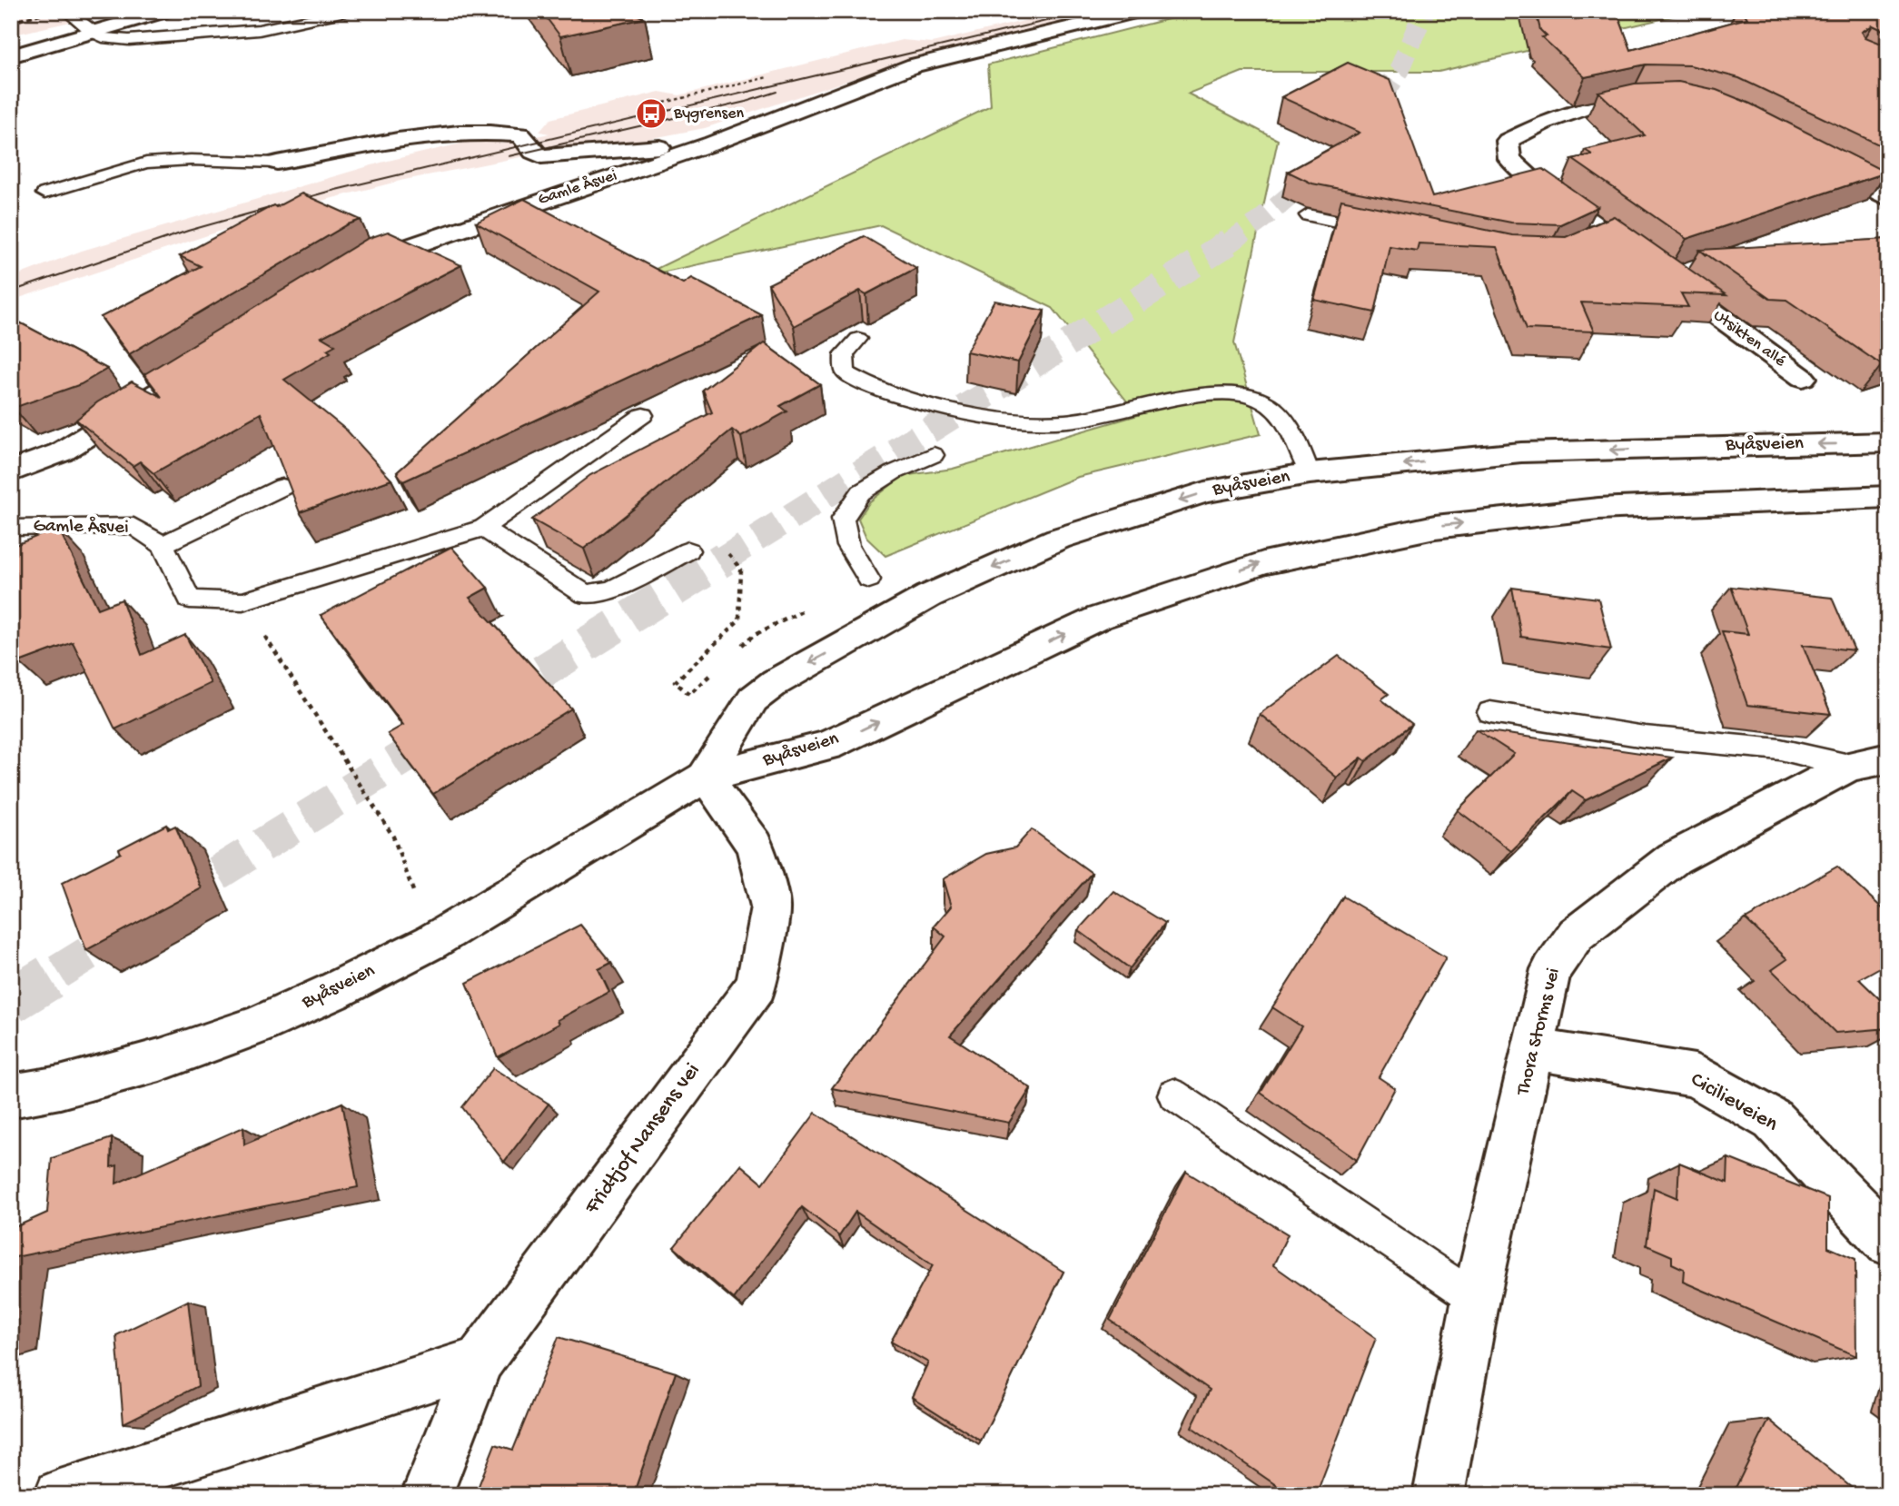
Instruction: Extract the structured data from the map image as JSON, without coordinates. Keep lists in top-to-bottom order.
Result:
{
  "streets": {
    "street": [
      "Gamle Åsvei",
      "Utsikten allé",
      "Byåsveien",
      "Thora Storms vei",
      "Cicilieveien",
      "Fridtjof Nansens vei"
    ]
  },
  "crossings": [
    ["Byåsveien", "Fridtjof Nansens vei"],
    ["Thora Storms vei", "Cicilieveien"]
  ],
  "places": {
    "bus stop": ["Bygrensen"]
  }
}
